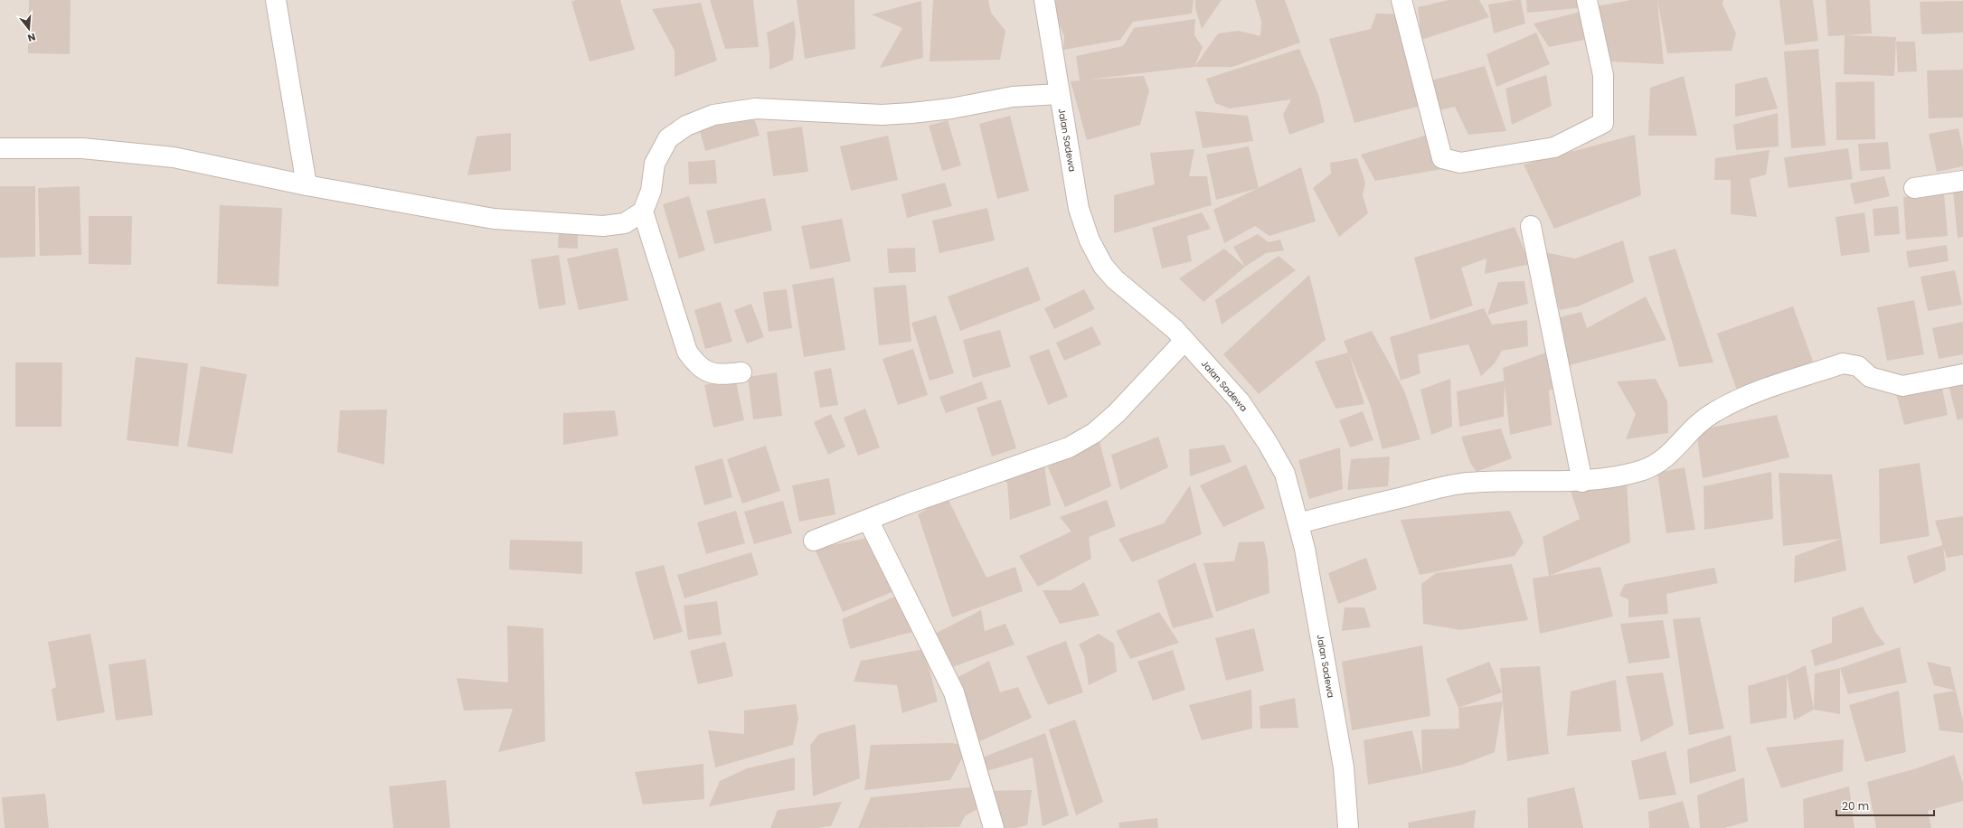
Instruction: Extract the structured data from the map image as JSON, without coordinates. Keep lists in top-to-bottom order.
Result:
{
  "streets": {
    "street": ["Jalan Sadewa"]
  },
  "scale_bar": "20 m",
  "north": "bottom"
}
